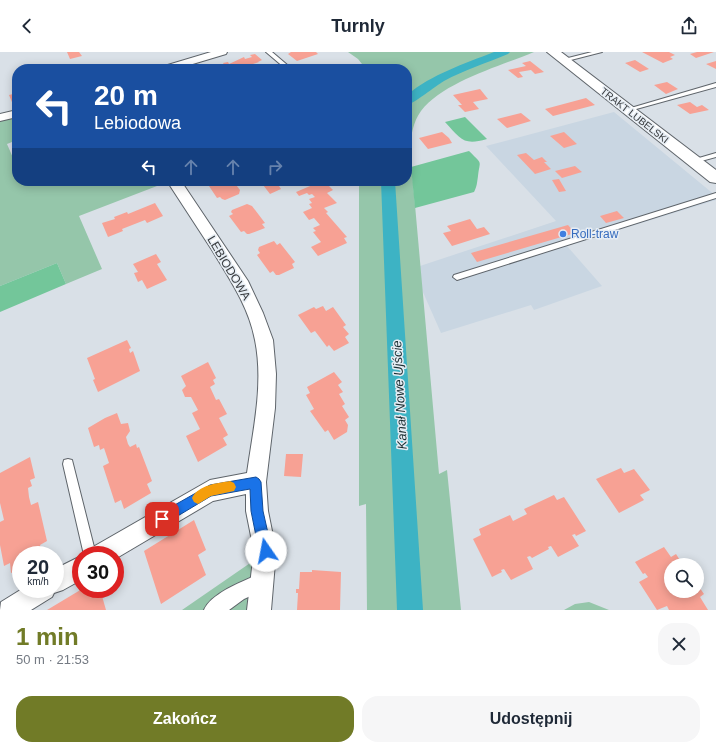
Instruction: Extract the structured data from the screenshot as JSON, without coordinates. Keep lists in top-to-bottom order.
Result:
{
  "streets": {
    "street": ["TRAKT LUBELSKI", "LEBIODOWA"]
  },
  "water": ["Kanał Nowe Ujście"],
  "places": ["Roll-traw"],
  "page": {
    "header": "Turnly",
    "turn": ["20 m", "Lebiodowa"],
    "speed": "20 km/h",
    "limit": "30",
    "heading": ["1 min", "50 m · 21:53"],
    "buttons": ["Zakończ", "Udostępnij"]
  }
}
